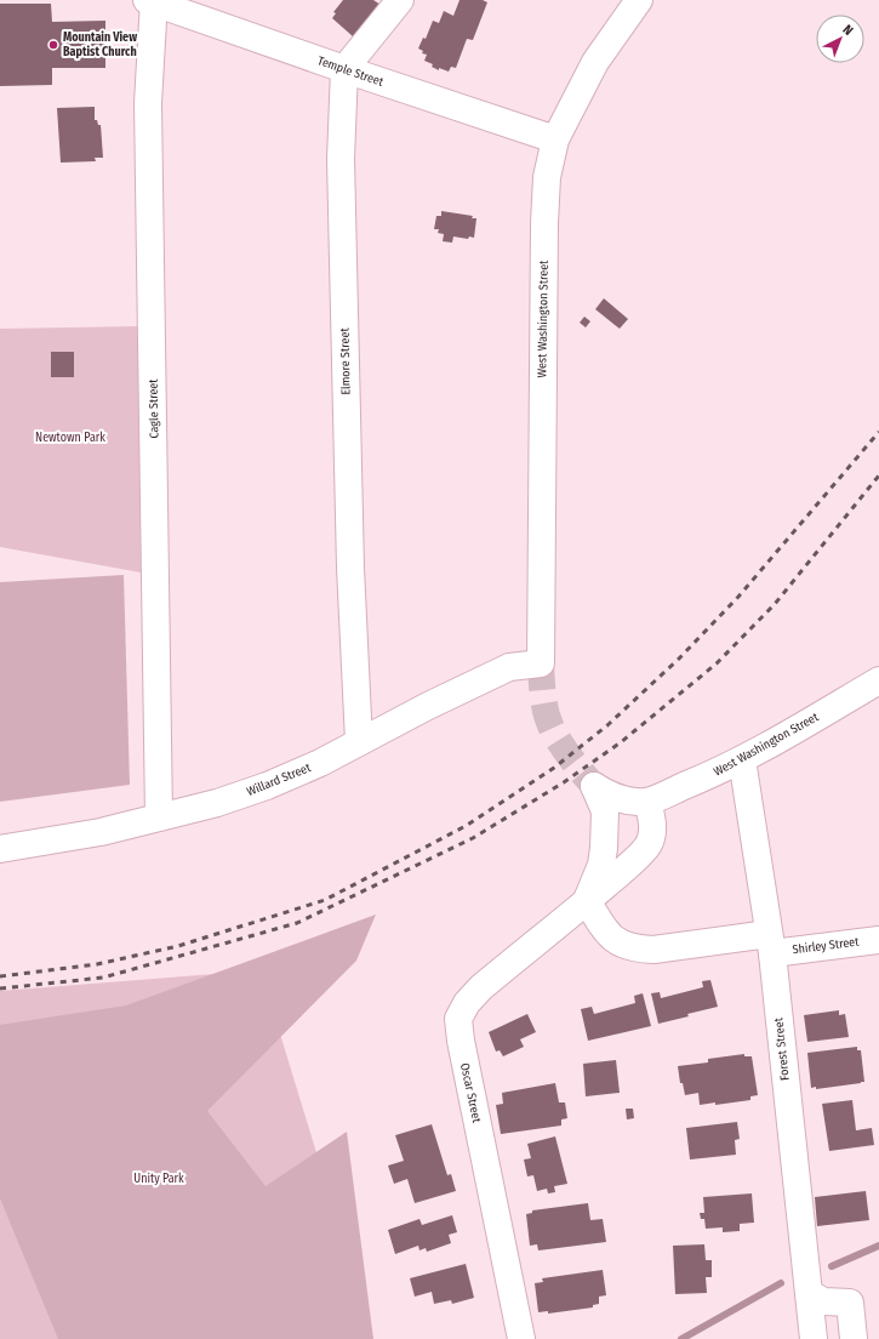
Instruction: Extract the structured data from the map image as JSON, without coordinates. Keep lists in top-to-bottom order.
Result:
{
  "streets": {
    "street": [
      "Temple Street",
      "West Washington Street",
      "Elmore Street",
      "Cagle Street",
      "Willard Street",
      "Shirley Street",
      "Forest Street",
      "Oscar Street"
    ]
  },
  "crossings": [
    ["Temple Street", "West Washington Street"],
    ["Temple Street", "Elmore Street"],
    ["Temple Street", "Cagle Street"],
    ["West Washington Street", "Willard Street"],
    ["West Washington Street", "Forest Street"],
    ["West Washington Street", "Oscar Street"],
    ["Elmore Street", "Willard Street"],
    ["Cagle Street", "Willard Street"],
    ["Shirley Street", "Forest Street"],
    ["Shirley Street", "Oscar Street"]
  ],
  "parks": ["Newtown Park", "Unity Park"],
  "places": ["Mountain View Baptist Church"],
  "north": "top right"
}
